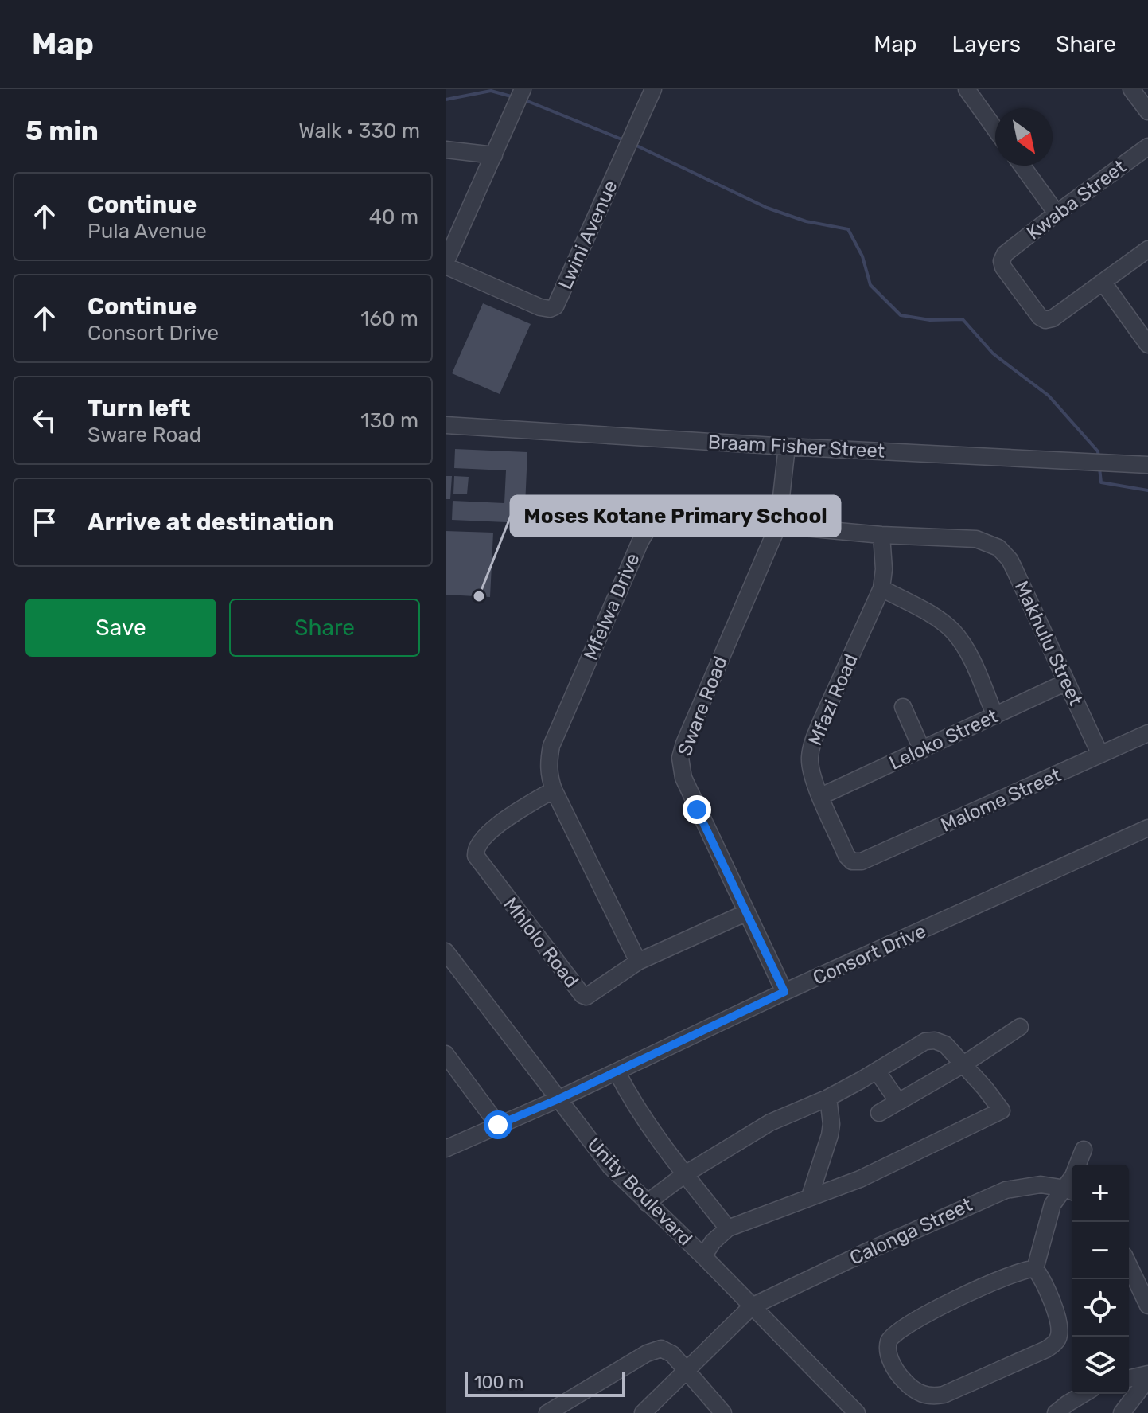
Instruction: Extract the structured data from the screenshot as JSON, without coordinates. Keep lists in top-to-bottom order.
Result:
{
  "streets": {
    "street": [
      "Kwaba Street",
      "Lwini Avenue",
      "Braam Fisher Street",
      "Mfelwa Drive",
      "Makhulu Street",
      "Mfazi Road",
      "Sware Road",
      "Leloko Street",
      "Malome Street",
      "Mhlolo Road",
      "Consort Drive",
      "Unity Boulevard",
      "Calonga Street"
    ]
  },
  "crossings": [
    ["Braam Fisher Street", "Sware Road"],
    ["Mfelwa Drive", "Makhulu Street"],
    ["Mfelwa Drive", "Mfazi Road"],
    ["Mfelwa Drive", "Sware Road"],
    ["Mfelwa Drive", "Mhlolo Road"],
    ["Makhulu Street", "Leloko Street"],
    ["Makhulu Street", "Malome Street"],
    ["Mfazi Road", "Leloko Street"],
    ["Mfazi Road", "Malome Street"],
    ["Sware Road", "Mhlolo Road"],
    ["Sware Road", "Consort Drive"],
    ["Consort Drive", "Unity Boulevard"],
    ["Unity Boulevard", "Calonga Street"]
  ],
  "places": ["Moses Kotane Primary School"],
  "scale_bar": "100 m",
  "north": "bottom right",
  "page": {
    "header": "Map",
    "nav": ["Map", "Layers", "Share"],
    "heading": ["5 min", "Walk · 330 m"],
    "list": [
      ["Continue", "Pula Avenue", "40 m"],
      ["Continue", "Consort Drive", "160 m"],
      ["Turn left", "Sware Road", "130 m"],
      "Arrive at destination"
    ],
    "buttons": ["Save", "Share"],
    "map_buttons": ["+", "−"],
    "scale": "100 m"
  }
}
